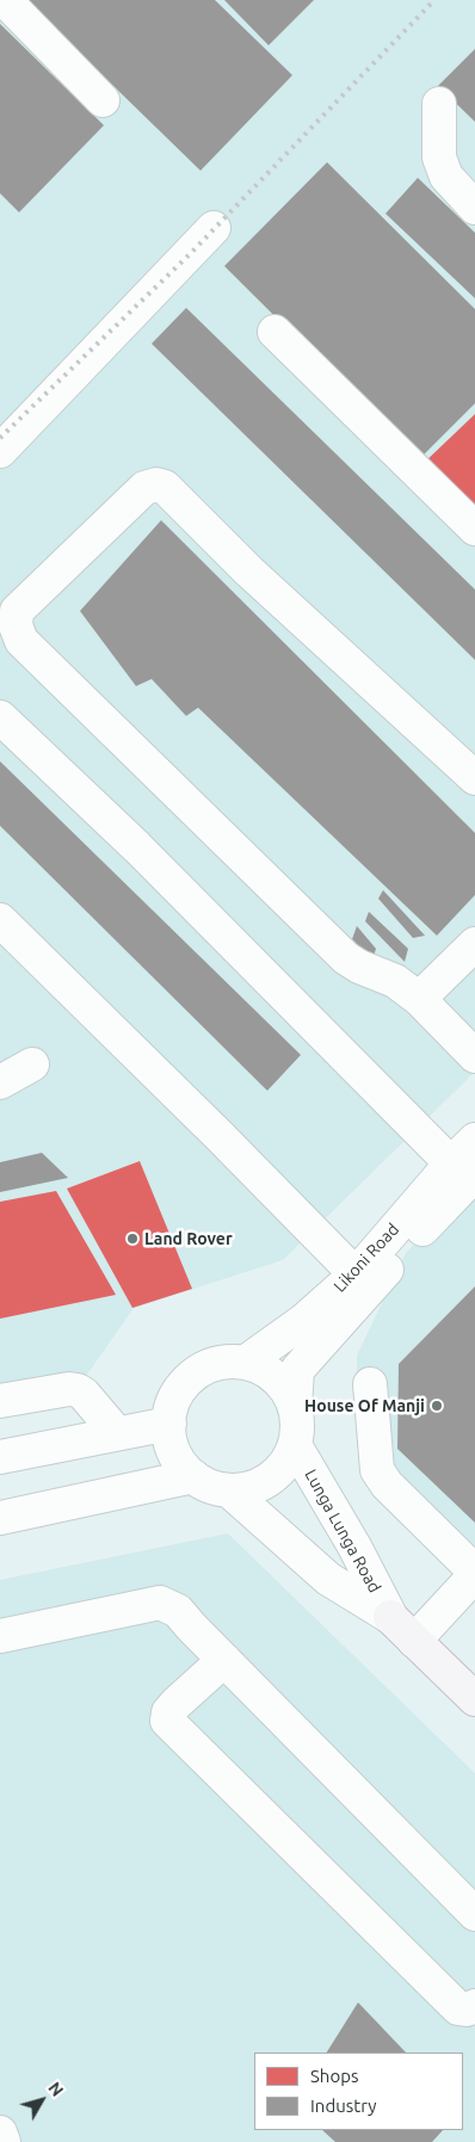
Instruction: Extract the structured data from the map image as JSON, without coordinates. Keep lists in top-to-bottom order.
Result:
{
  "streets": {
    "main road": ["Lunga Lunga Road"],
    "street": ["Likoni Road"]
  },
  "crossings": [
    ["Likoni Road", "Lunga Lunga Road"]
  ],
  "places": ["Land Rover", "House Of Manji"],
  "legend": ["Shops", "Industry"],
  "north": "top right"
}
